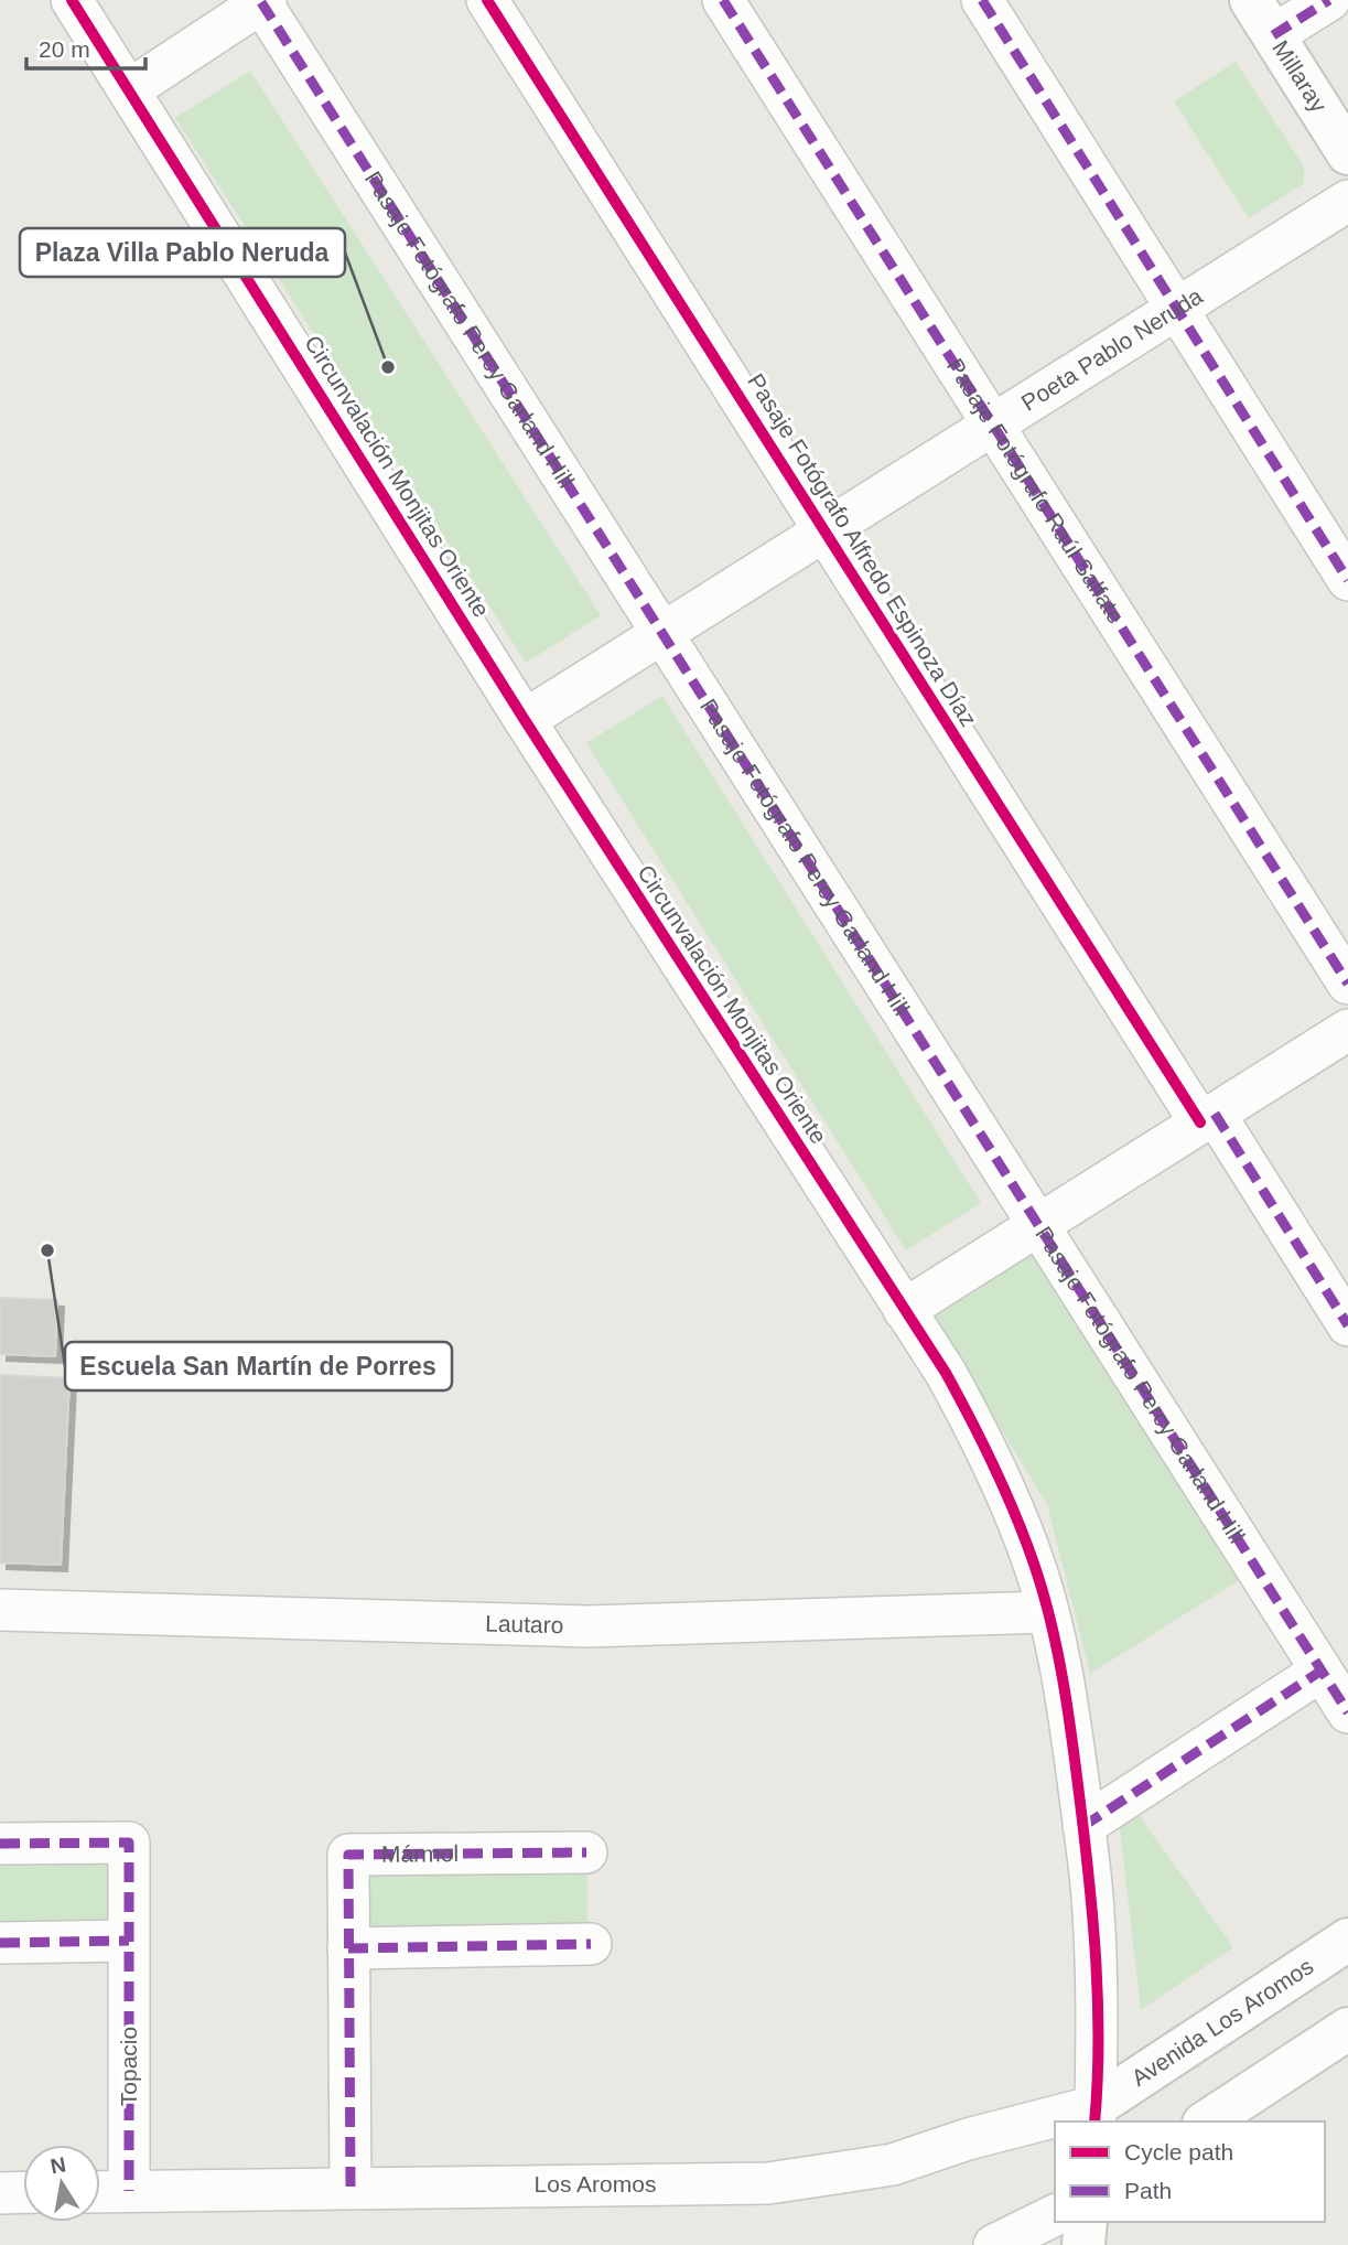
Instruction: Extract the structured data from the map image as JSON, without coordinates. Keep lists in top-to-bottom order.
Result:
{
  "streets": {
    "street": [
      "Millaray",
      "Pasaje Fotógrafo Percy Garland Hill",
      "Poeta Pablo Neruda",
      "Circunvalación Monjitas Oriente",
      "Pasaje Fotógrafo Raúl Salfate",
      "Pasaje Fotógrafo Alfredo Espinoza Díaz",
      "Lautaro",
      "Mármol",
      "Avenida Los Aromos",
      "Topacio",
      "Los Aromos"
    ]
  },
  "crossings": [
    ["Pasaje Fotógrafo Percy Garland Hill", "Poeta Pablo Neruda"],
    ["Poeta Pablo Neruda", "Circunvalación Monjitas Oriente"],
    ["Poeta Pablo Neruda", "Pasaje Fotógrafo Raúl Salfate"],
    ["Poeta Pablo Neruda", "Pasaje Fotógrafo Alfredo Espinoza Díaz"],
    ["Circunvalación Monjitas Oriente", "Lautaro"],
    ["Circunvalación Monjitas Oriente", "Avenida Los Aromos"],
    ["Circunvalación Monjitas Oriente", "Los Aromos"],
    ["Mármol", "Los Aromos"],
    ["Avenida Los Aromos", "Los Aromos"],
    ["Topacio", "Los Aromos"]
  ],
  "places": ["Plaza Villa Pablo Neruda", "Escuela San Martín de Porres"],
  "legend": ["Cycle path", "Path"],
  "scale_bar": "20 m",
  "north": "top"
}
